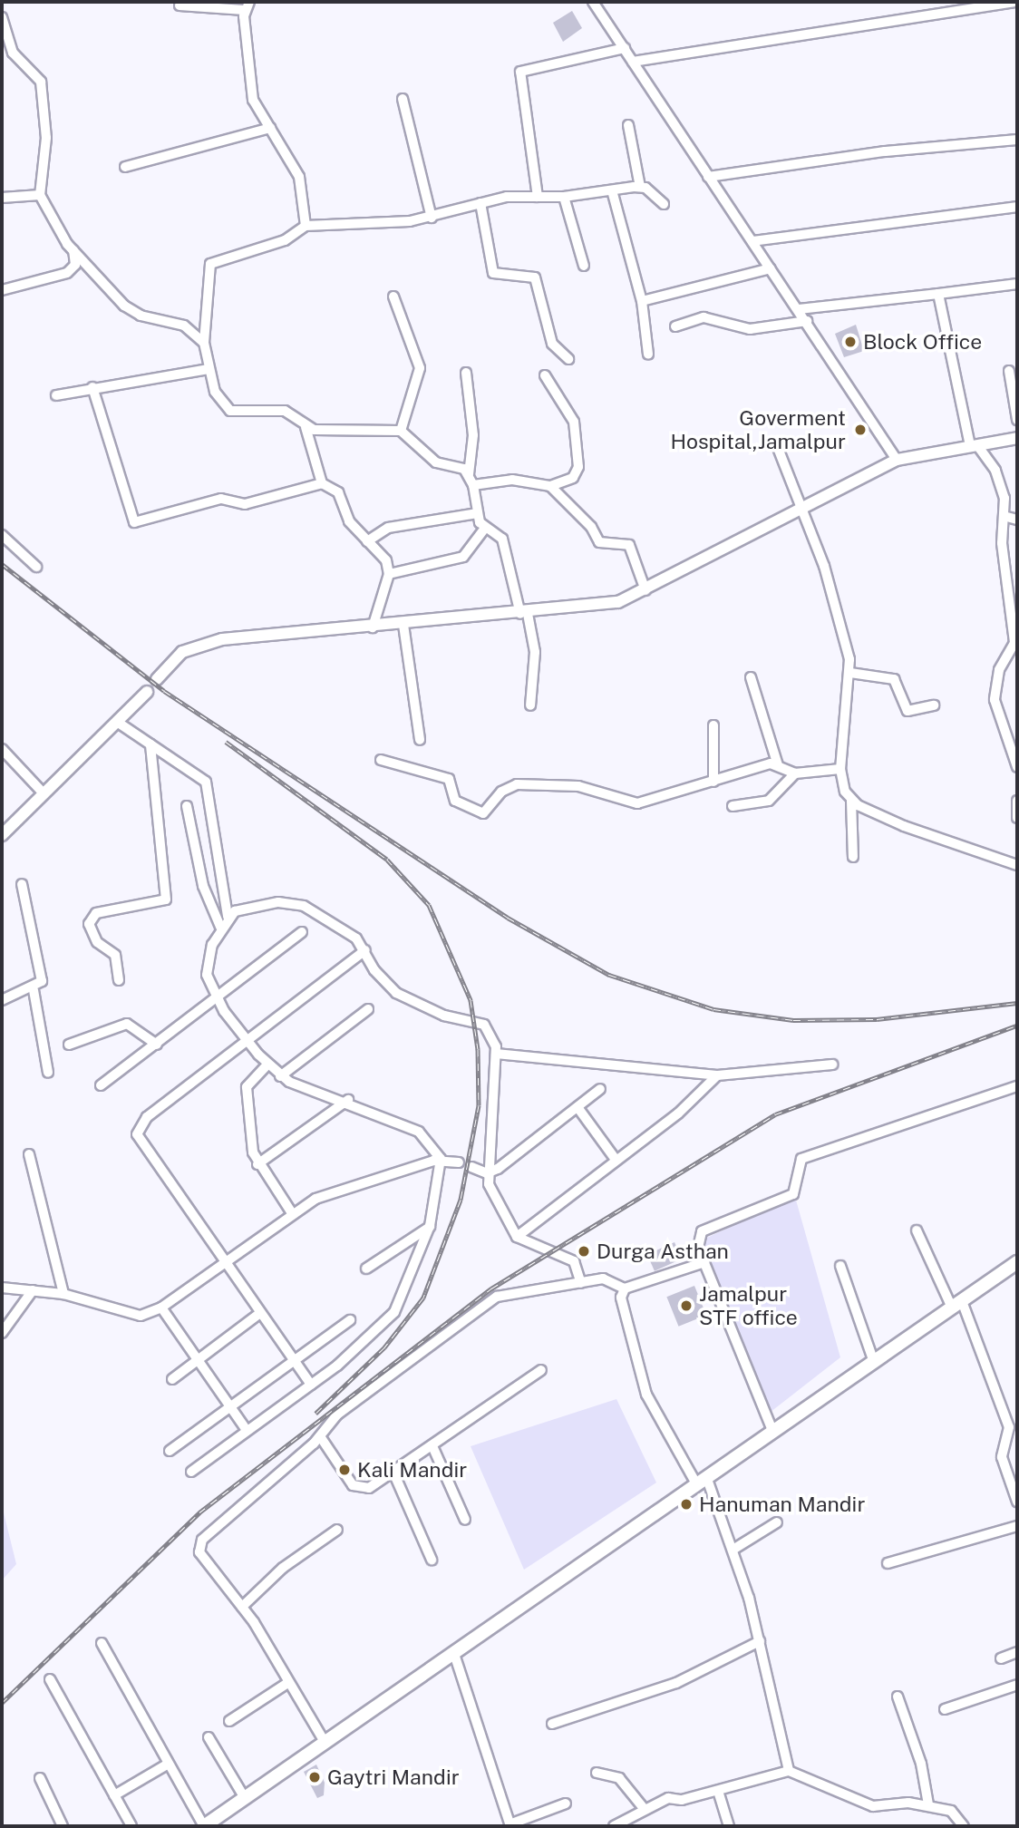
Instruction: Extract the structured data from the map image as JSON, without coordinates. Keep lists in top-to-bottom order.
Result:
{
  "places": [
    "Block Office",
    "Goverment Hospital,Jamalpur",
    "Durga Asthan",
    "Jamalpur STF office",
    "Kali Mandir",
    "Hanuman Mandir",
    "Gaytri Mandir"
  ]
}
